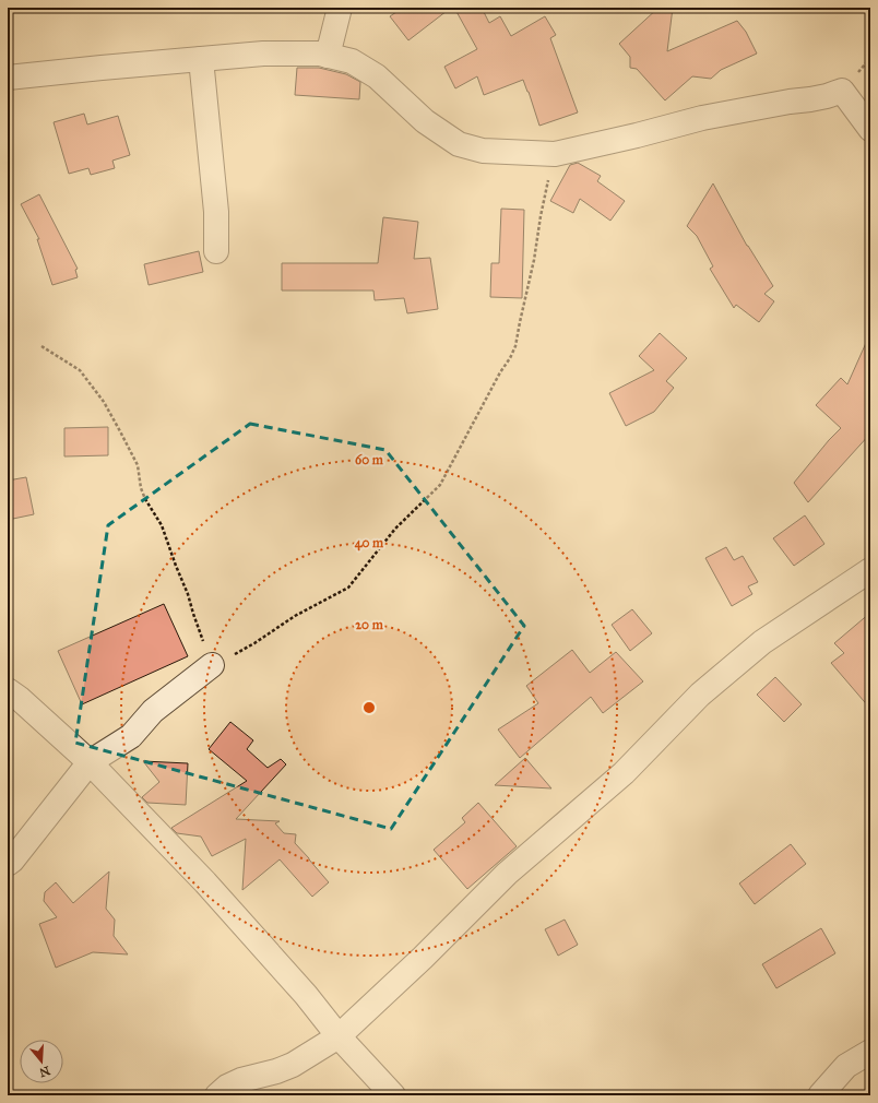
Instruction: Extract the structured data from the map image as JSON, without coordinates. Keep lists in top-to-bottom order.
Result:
{
  "north": "bottom",
  "rings": ["60 m", "40 m", "20 m"]
}
